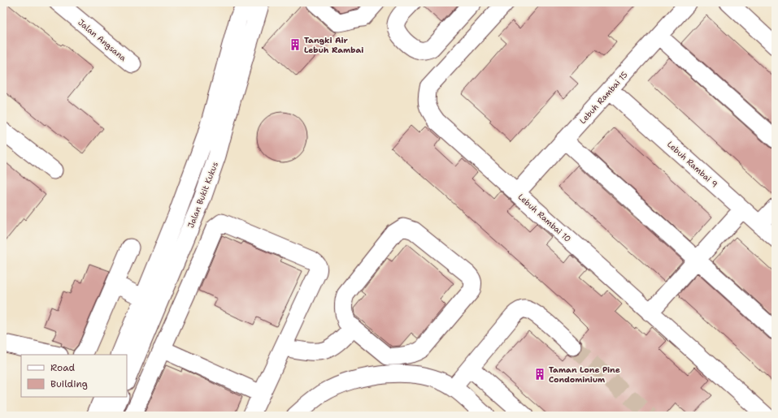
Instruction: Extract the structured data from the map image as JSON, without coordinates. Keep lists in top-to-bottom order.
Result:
{
  "streets": {
    "street": [
      "Jalan Angsana",
      "Lebuh Rambai 15",
      "Lebuh Rambai 9",
      "Jalan Bukit Kukus",
      "Lebuh Rambai 10"
    ]
  },
  "crossings": [
    ["Lebuh Rambai 15", "Lebuh Rambai 9"],
    ["Lebuh Rambai 15", "Lebuh Rambai 10"]
  ],
  "places": {
    "building": ["Tangki Air Lebuh Rambai", "Taman Lone Pine Condominium"]
  },
  "legend": ["Road", "Building"]
}
